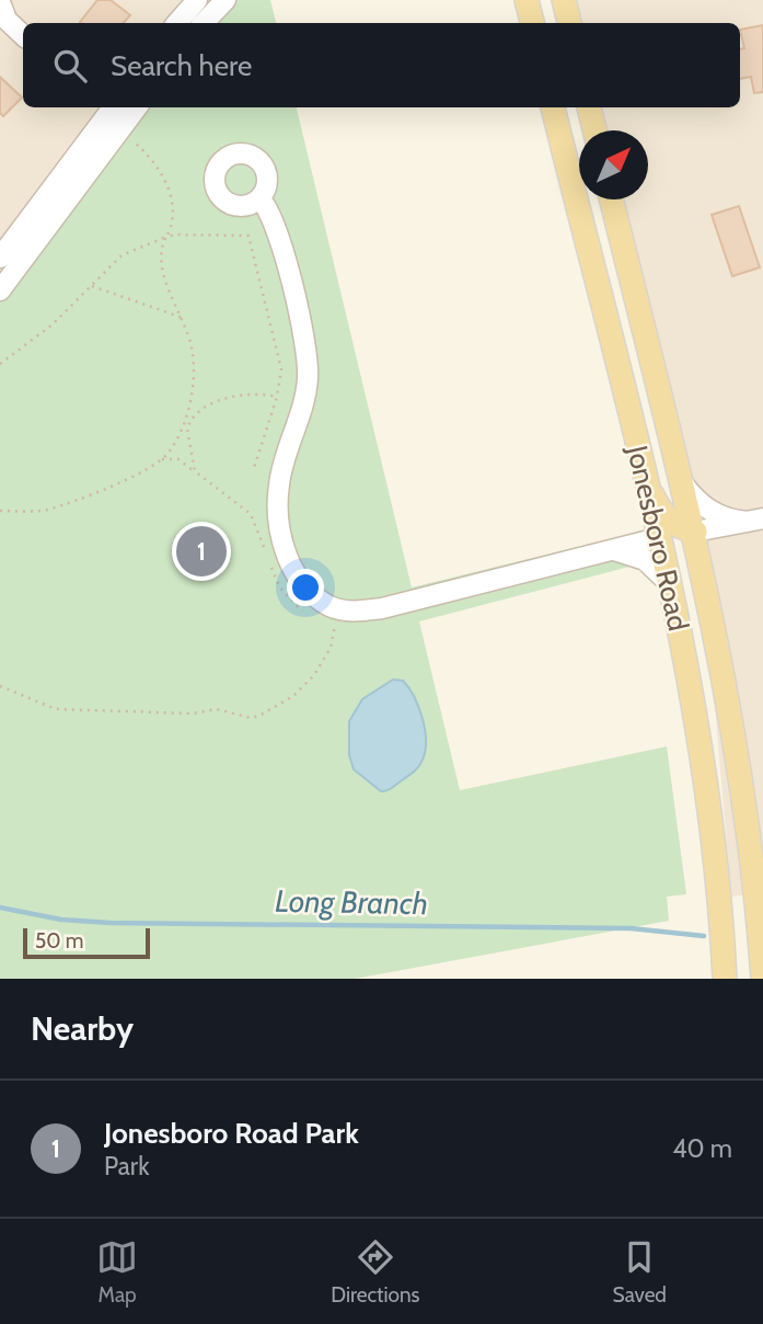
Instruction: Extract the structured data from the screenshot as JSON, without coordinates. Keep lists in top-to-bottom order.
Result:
{
  "streets": {
    "main road": ["Jonesboro Road"]
  },
  "water": ["Long Branch"],
  "scale_bar": "50 m",
  "north": "top right",
  "page": {
    "search": "Search here",
    "pins": "1",
    "scale": "50 m",
    "heading": "Nearby",
    "list": [
      {
        "mark": "1",
        "name": "Jonesboro Road Park",
        "note": "Park",
        "value": "40 m"
      }
    ],
    "nav": ["Map", "Directions", "Saved"]
  }
}
